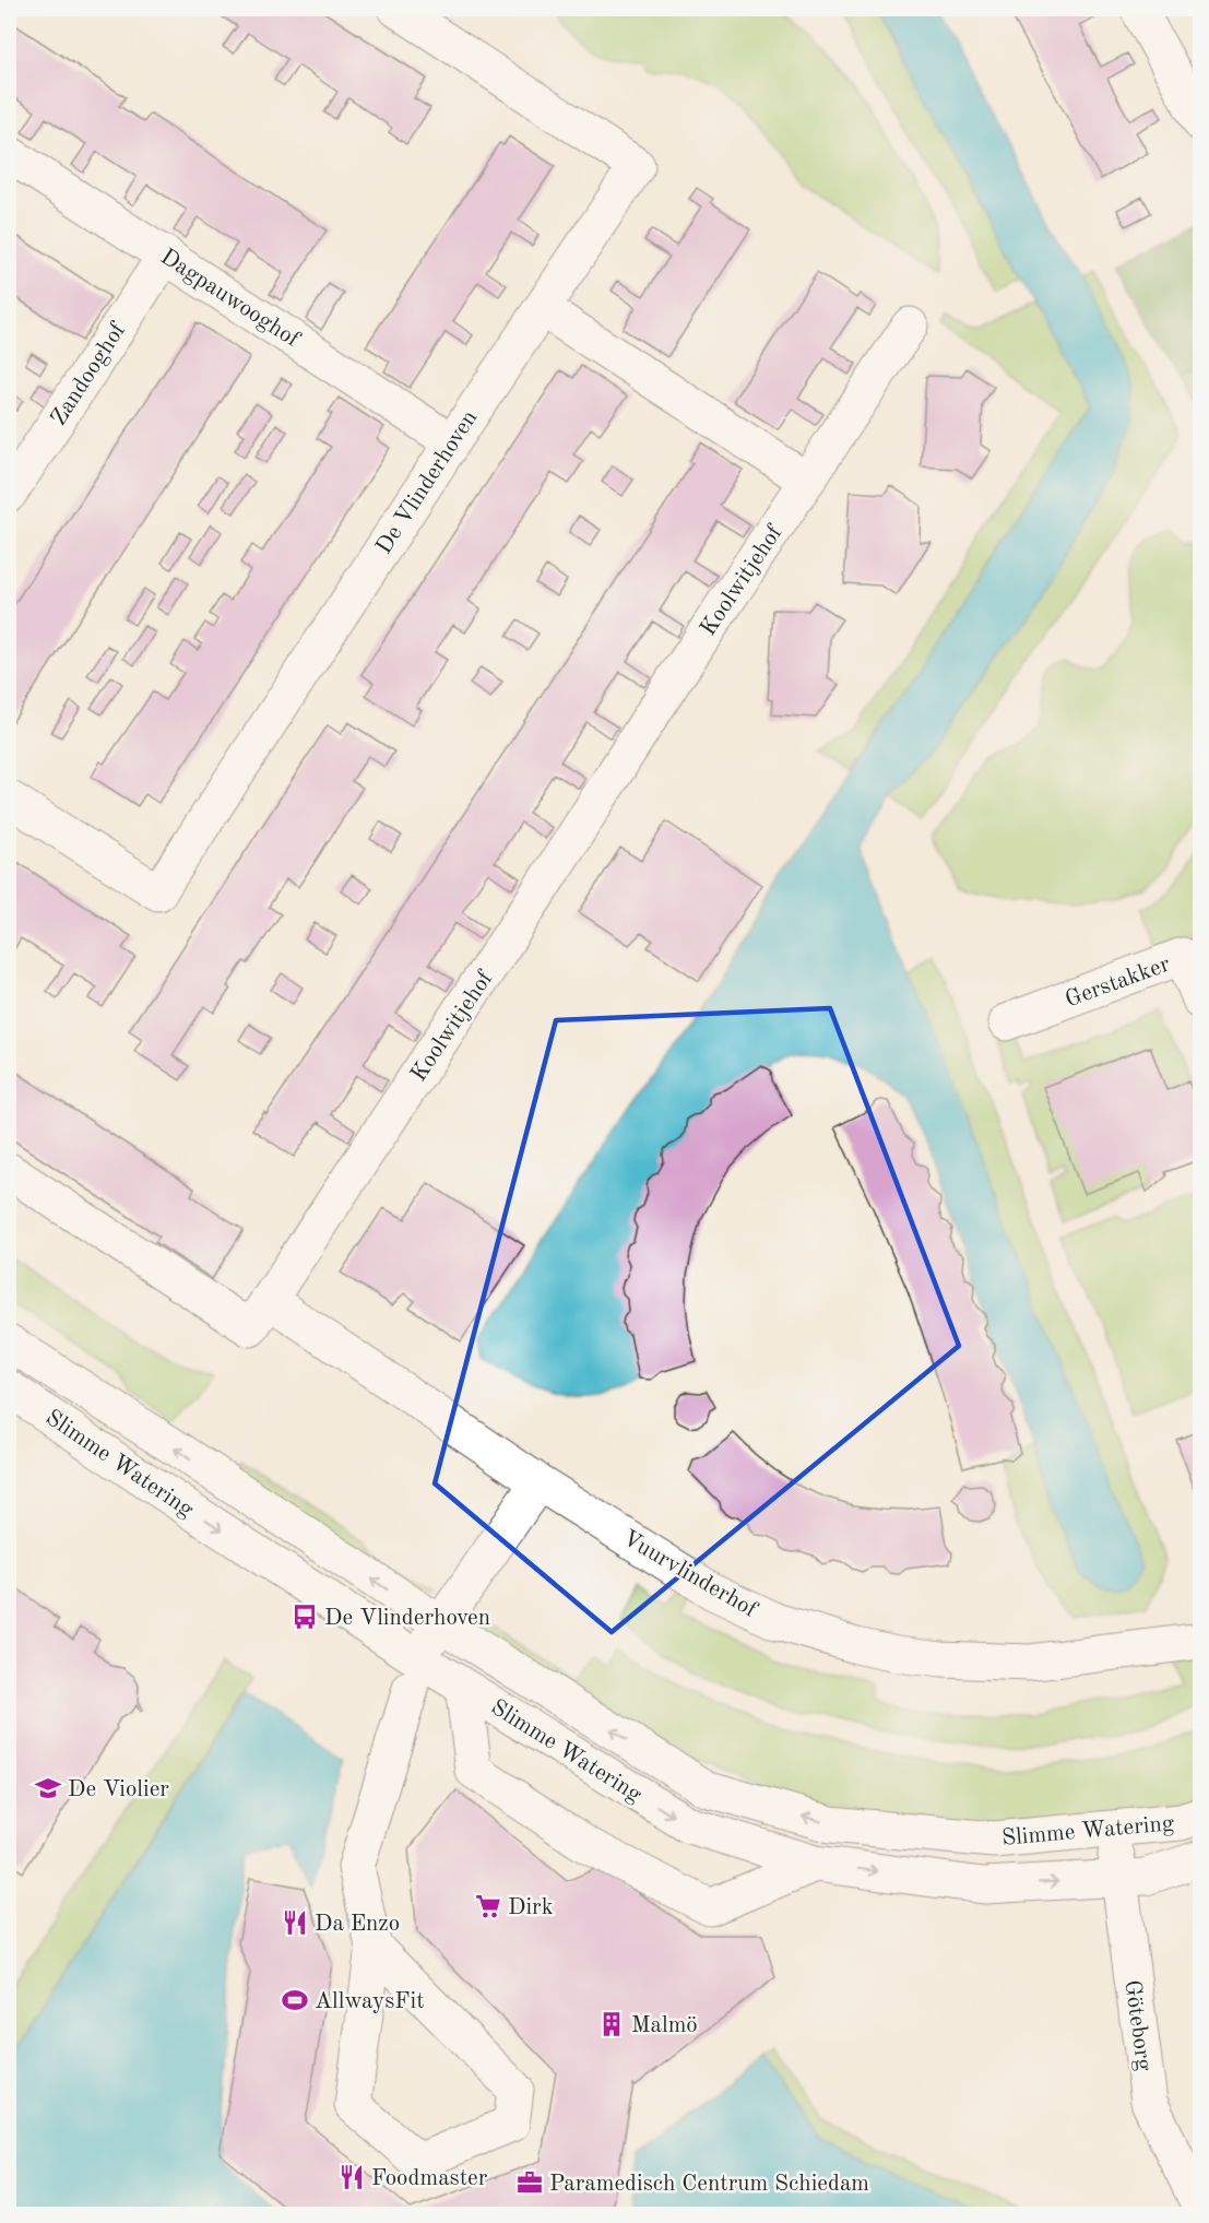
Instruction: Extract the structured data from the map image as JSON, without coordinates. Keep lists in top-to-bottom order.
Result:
{
  "streets": {
    "street": [
      "Dagpauwooghof",
      "Zandooghof",
      "De Vlinderhoven",
      "Koolwitjehof",
      "Gerstakker",
      "Slimme Watering",
      "Vuurvlinderhof",
      "Göteborg"
    ]
  },
  "crossings": [
    ["Dagpauwooghof", "Zandooghof"],
    ["Dagpauwooghof", "De Vlinderhoven"],
    ["Koolwitjehof", "Vuurvlinderhof"],
    ["Slimme Watering", "Göteborg"]
  ],
  "places": {
    "bus stop": ["De Vlinderhoven"],
    "school or university": ["De Violier"],
    "supermarket": ["Dirk"],
    "restaurant": ["Da Enzo", "Foodmaster"],
    "sports": ["AllwaysFit"],
    "building": ["Malmö"],
    "office": ["Paramedisch Centrum Schiedam"]
  }
}
